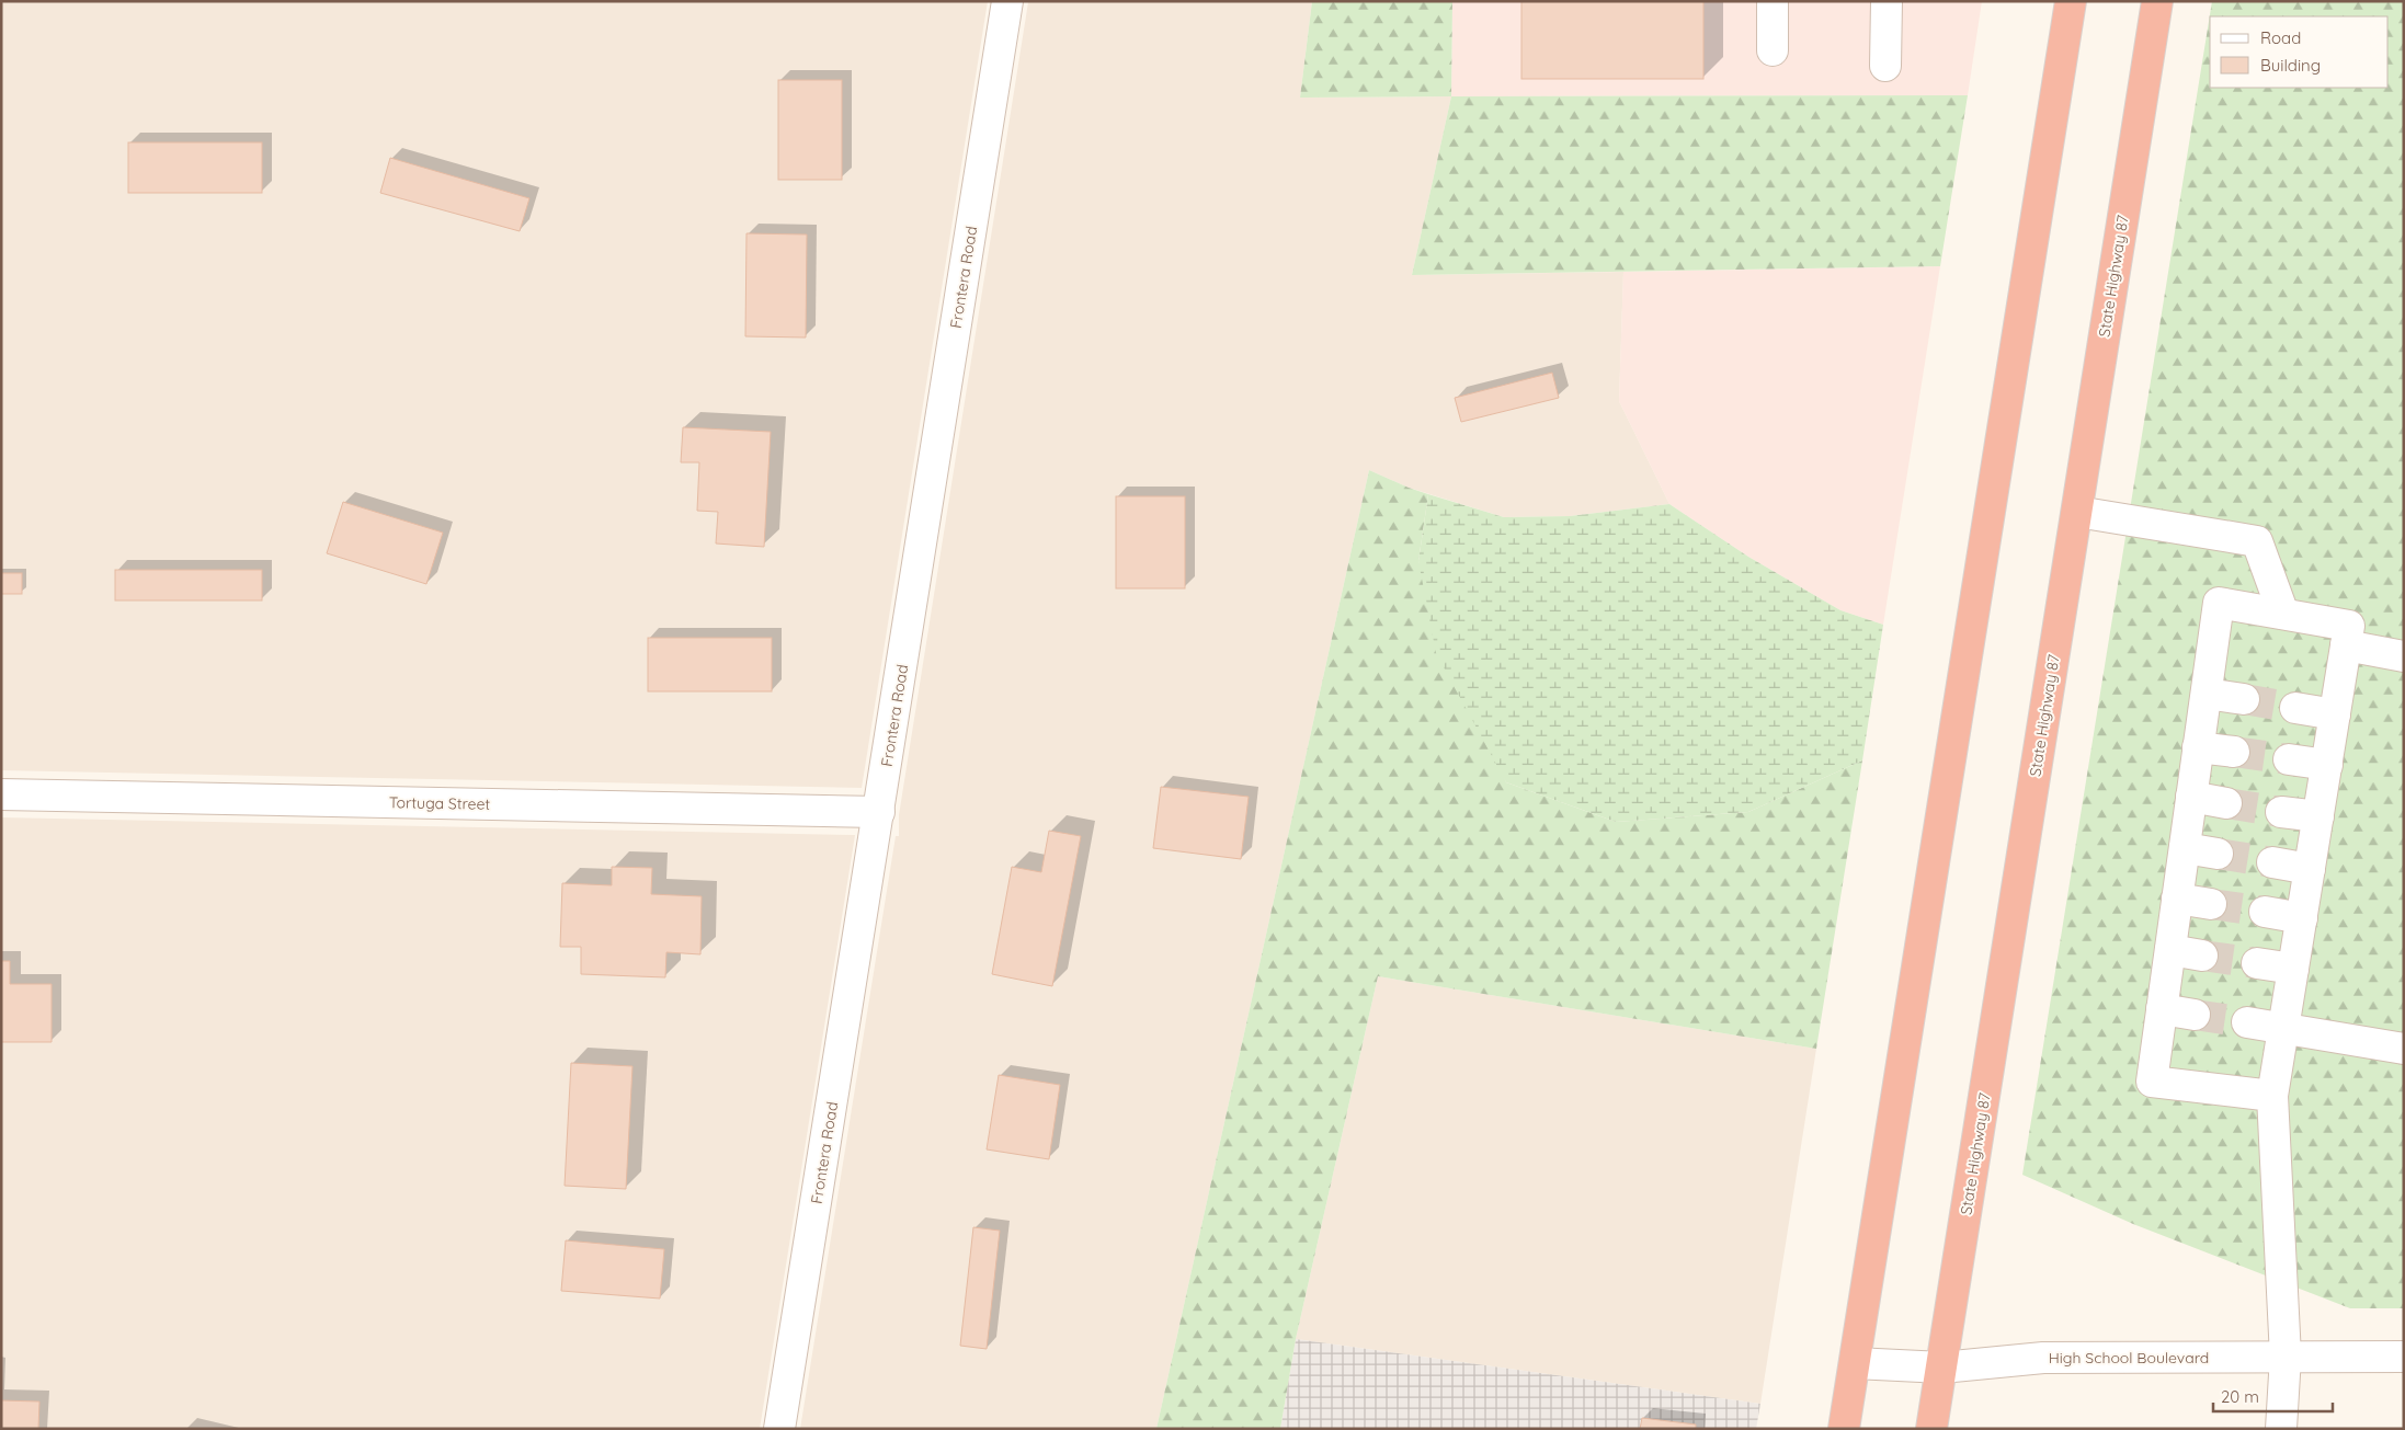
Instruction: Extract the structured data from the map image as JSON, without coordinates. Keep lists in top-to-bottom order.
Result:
{
  "streets": {
    "highway": ["State Highway 87"],
    "street": ["Frontera Road", "Tortuga Street", "High School Boulevard"]
  },
  "crossings": [
    ["State Highway 87", "High School Boulevard"],
    ["Frontera Road", "Tortuga Street"]
  ],
  "legend": ["Road", "Building"],
  "scale_bar": "20 m"
}
